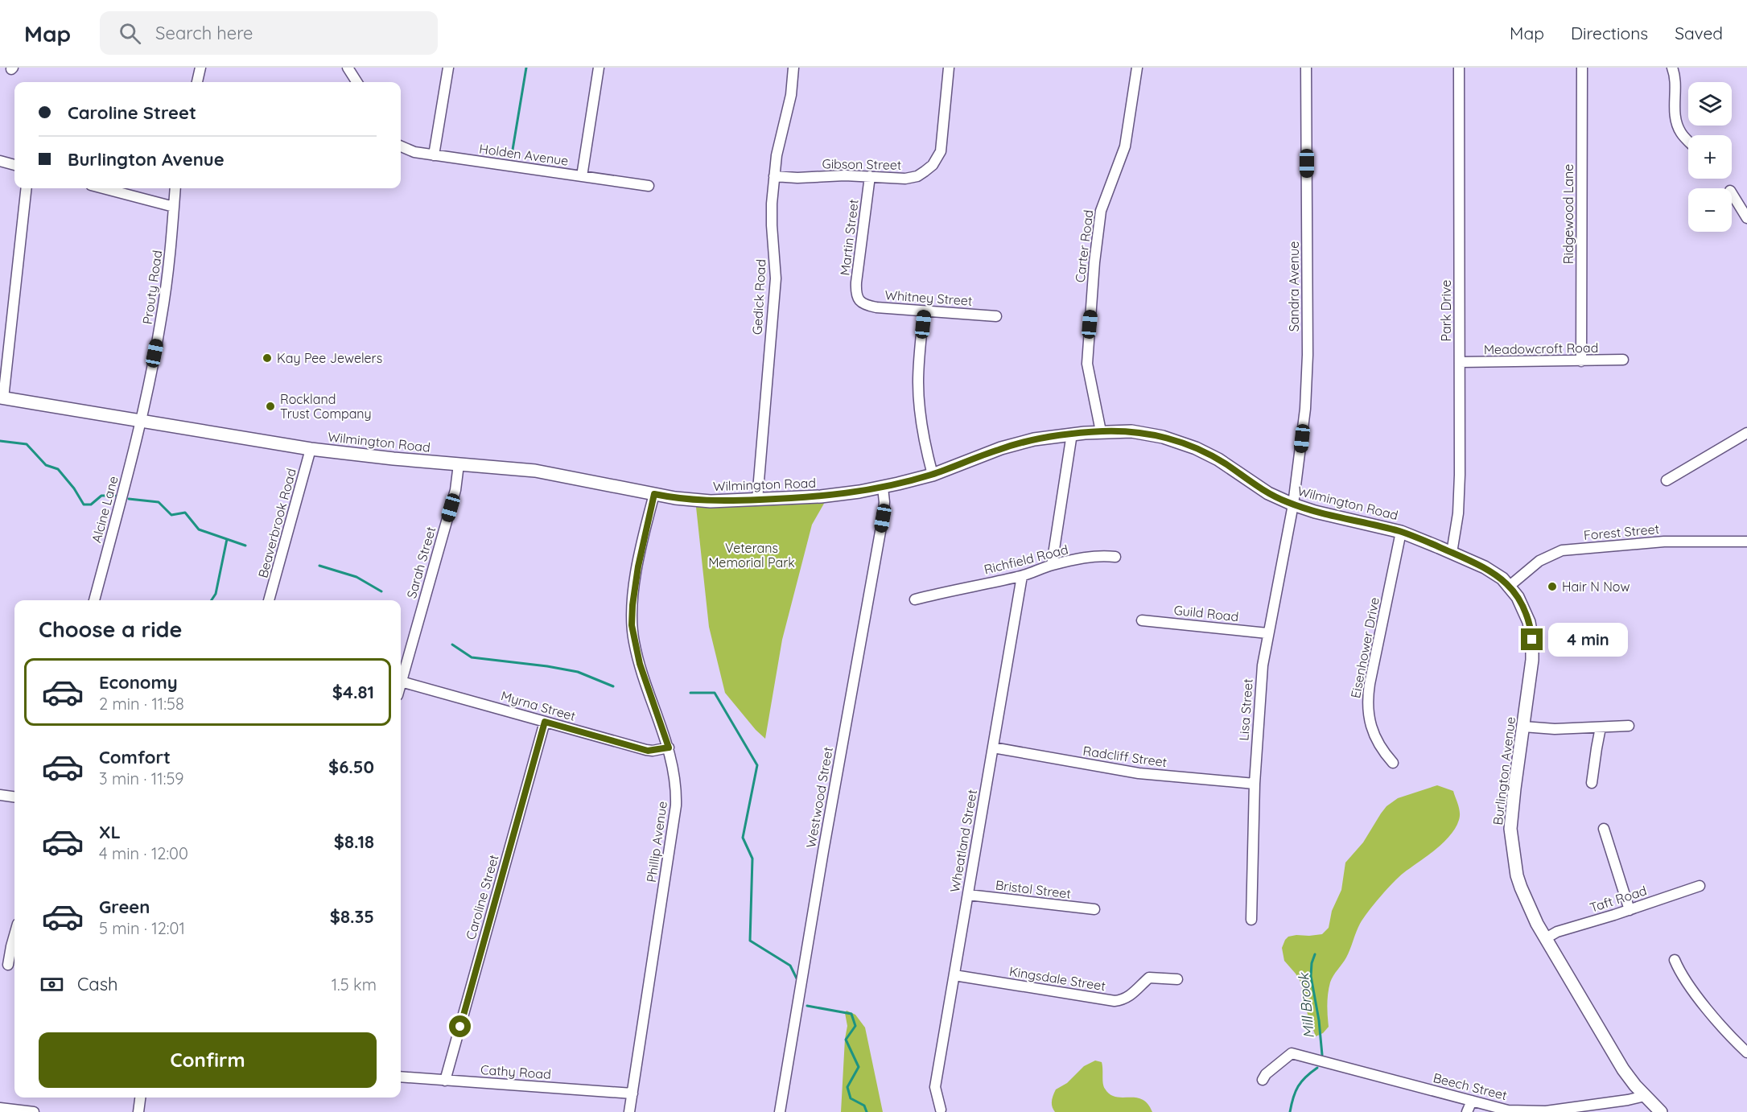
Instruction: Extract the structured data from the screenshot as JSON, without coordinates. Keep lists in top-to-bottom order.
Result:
{
  "streets": {
    "main road": ["Wilmington Road", "Burlington Avenue"],
    "street": [
      "Holden Avenue",
      "Gibson Street",
      "Ridgewood Lane",
      "Martin Street",
      "Carter Road",
      "Sandra Avenue",
      "Prouty Road",
      "Gedick Road",
      "Whitney Street",
      "Park Drive",
      "Meadowcroft Road",
      "Alcine Lane",
      "Beaverbrook Road",
      "Forest Street",
      "Richfield Road",
      "Sarah Street",
      "Guild Road",
      "Eisenhower Drive",
      "Myrna Street",
      "Lisa Street",
      "Radcliff Street",
      "Westwood Street",
      "Wheatland Street",
      "Phillip Avenue",
      "Bristol Street",
      "Caroline Street",
      "Taft Road",
      "Kingsdale Street",
      "Cathy Road",
      "Beech Street"
    ]
  },
  "crossings": [
    ["Gibson Street", "Martin Street"],
    ["Gibson Street", "Gedick Road"],
    ["Ridgewood Lane", "Meadowcroft Road"],
    ["Martin Street", "Whitney Street"],
    ["Carter Road", "Wilmington Road"],
    ["Sandra Avenue", "Wilmington Road"],
    ["Sandra Avenue", "Lisa Street"],
    ["Prouty Road", "Wilmington Road"],
    ["Prouty Road", "Alcine Lane"],
    ["Gedick Road", "Wilmington Road"],
    ["Park Drive", "Meadowcroft Road"],
    ["Park Drive", "Wilmington Road"],
    ["Wilmington Road", "Alcine Lane"],
    ["Wilmington Road", "Beaverbrook Road"],
    ["Wilmington Road", "Sarah Street"],
    ["Wilmington Road", "Eisenhower Drive"],
    ["Wilmington Road", "Lisa Street"],
    ["Wilmington Road", "Burlington Avenue"],
    ["Wilmington Road", "Westwood Street"],
    ["Wilmington Road", "Phillip Avenue"],
    ["Forest Street", "Burlington Avenue"],
    ["Richfield Road", "Wheatland Street"],
    ["Sarah Street", "Myrna Street"],
    ["Guild Road", "Lisa Street"],
    ["Myrna Street", "Phillip Avenue"],
    ["Myrna Street", "Caroline Street"],
    ["Lisa Street", "Radcliff Street"],
    ["Radcliff Street", "Wheatland Street"],
    ["Burlington Avenue", "Taft Road"],
    ["Burlington Avenue", "Beech Street"],
    ["Wheatland Street", "Bristol Street"],
    ["Wheatland Street", "Kingsdale Street"],
    ["Phillip Avenue", "Cathy Road"],
    ["Caroline Street", "Cathy Road"]
  ],
  "water": ["Mill Brook"],
  "parks": ["Veterans Memorial Park"],
  "places": ["Kay Pee Jewelers", "Rockland Trust Company", "Hair N Now"],
  "page": {
    "header": "Map",
    "search": "Search here",
    "nav": ["Map", "Directions", "Saved"],
    "map_buttons": ["+", "−"],
    "banner": ["Caroline Street", "Burlington Avenue"],
    "heading": "Choose a ride",
    "bubble": "4 min",
    "list": [
      {
        "name": "Economy",
        "note": "2 min · 11:58",
        "value": "$4.81"
      },
      {
        "name": "Comfort",
        "note": "3 min · 11:59",
        "value": "$6.50"
      },
      {
        "name": "XL",
        "note": "4 min · 12:00",
        "value": "$8.18"
      },
      {
        "name": "Green",
        "note": "5 min · 12:01",
        "value": "$8.35"
      }
    ],
    "pay": ["Cash", "1.5 km"],
    "buttons": "Confirm"
  }
}
